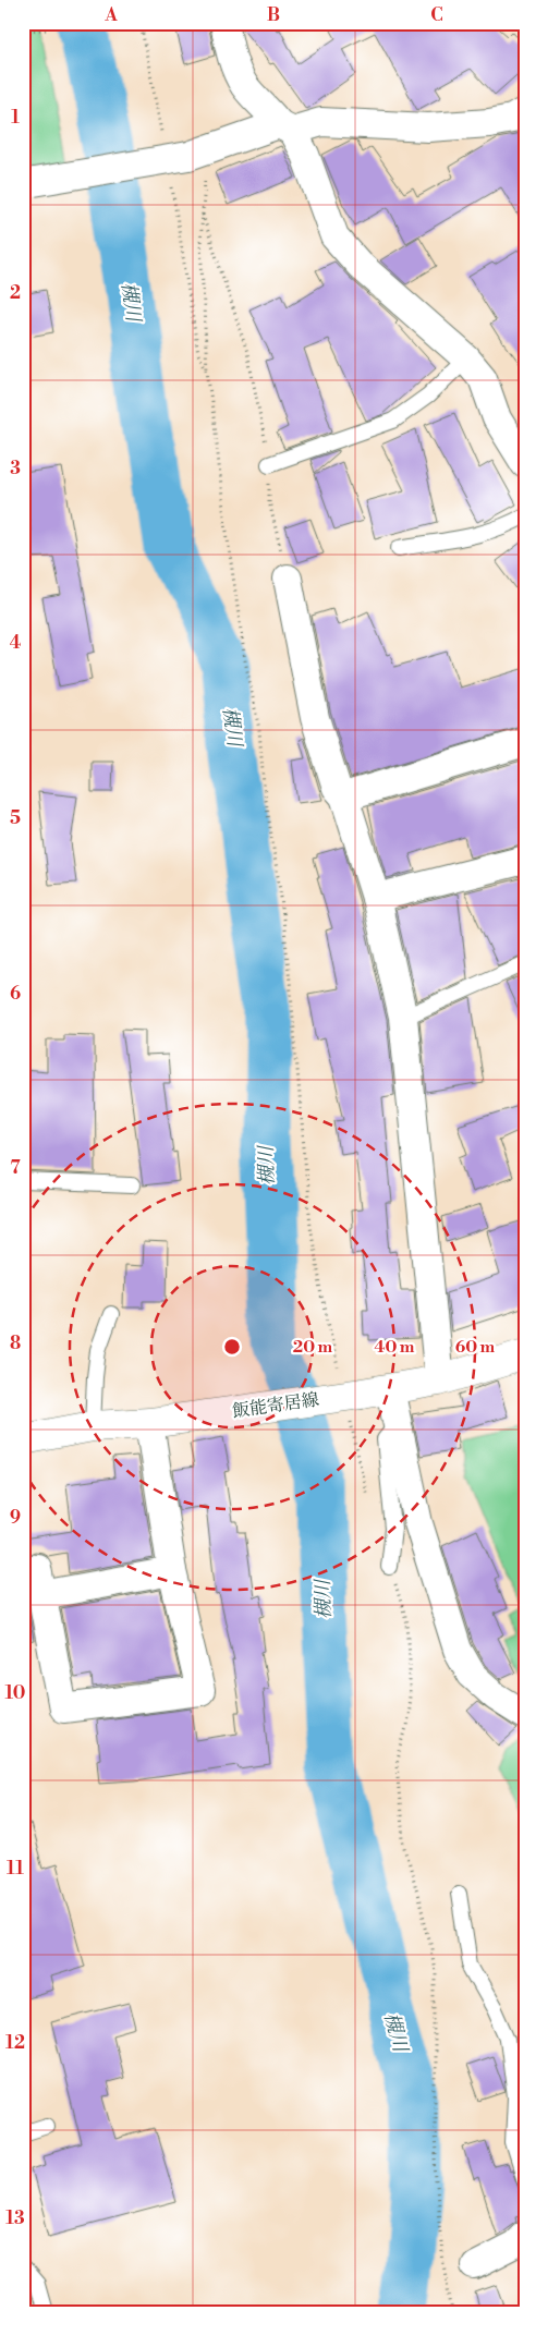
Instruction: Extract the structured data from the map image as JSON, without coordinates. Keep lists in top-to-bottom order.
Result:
{
  "streets": {
    "main road": ["飯能寄居線"]
  },
  "water": ["槻川"],
  "grid": {
    "columns": ["A", "B", "C"],
    "rows": [
      "1",
      "2",
      "3",
      "4",
      "5",
      "6",
      "7",
      "8",
      "9",
      "10",
      "11",
      "12",
      "13"
    ]
  },
  "rings": ["20 m", "40 m", "60 m"]
}
